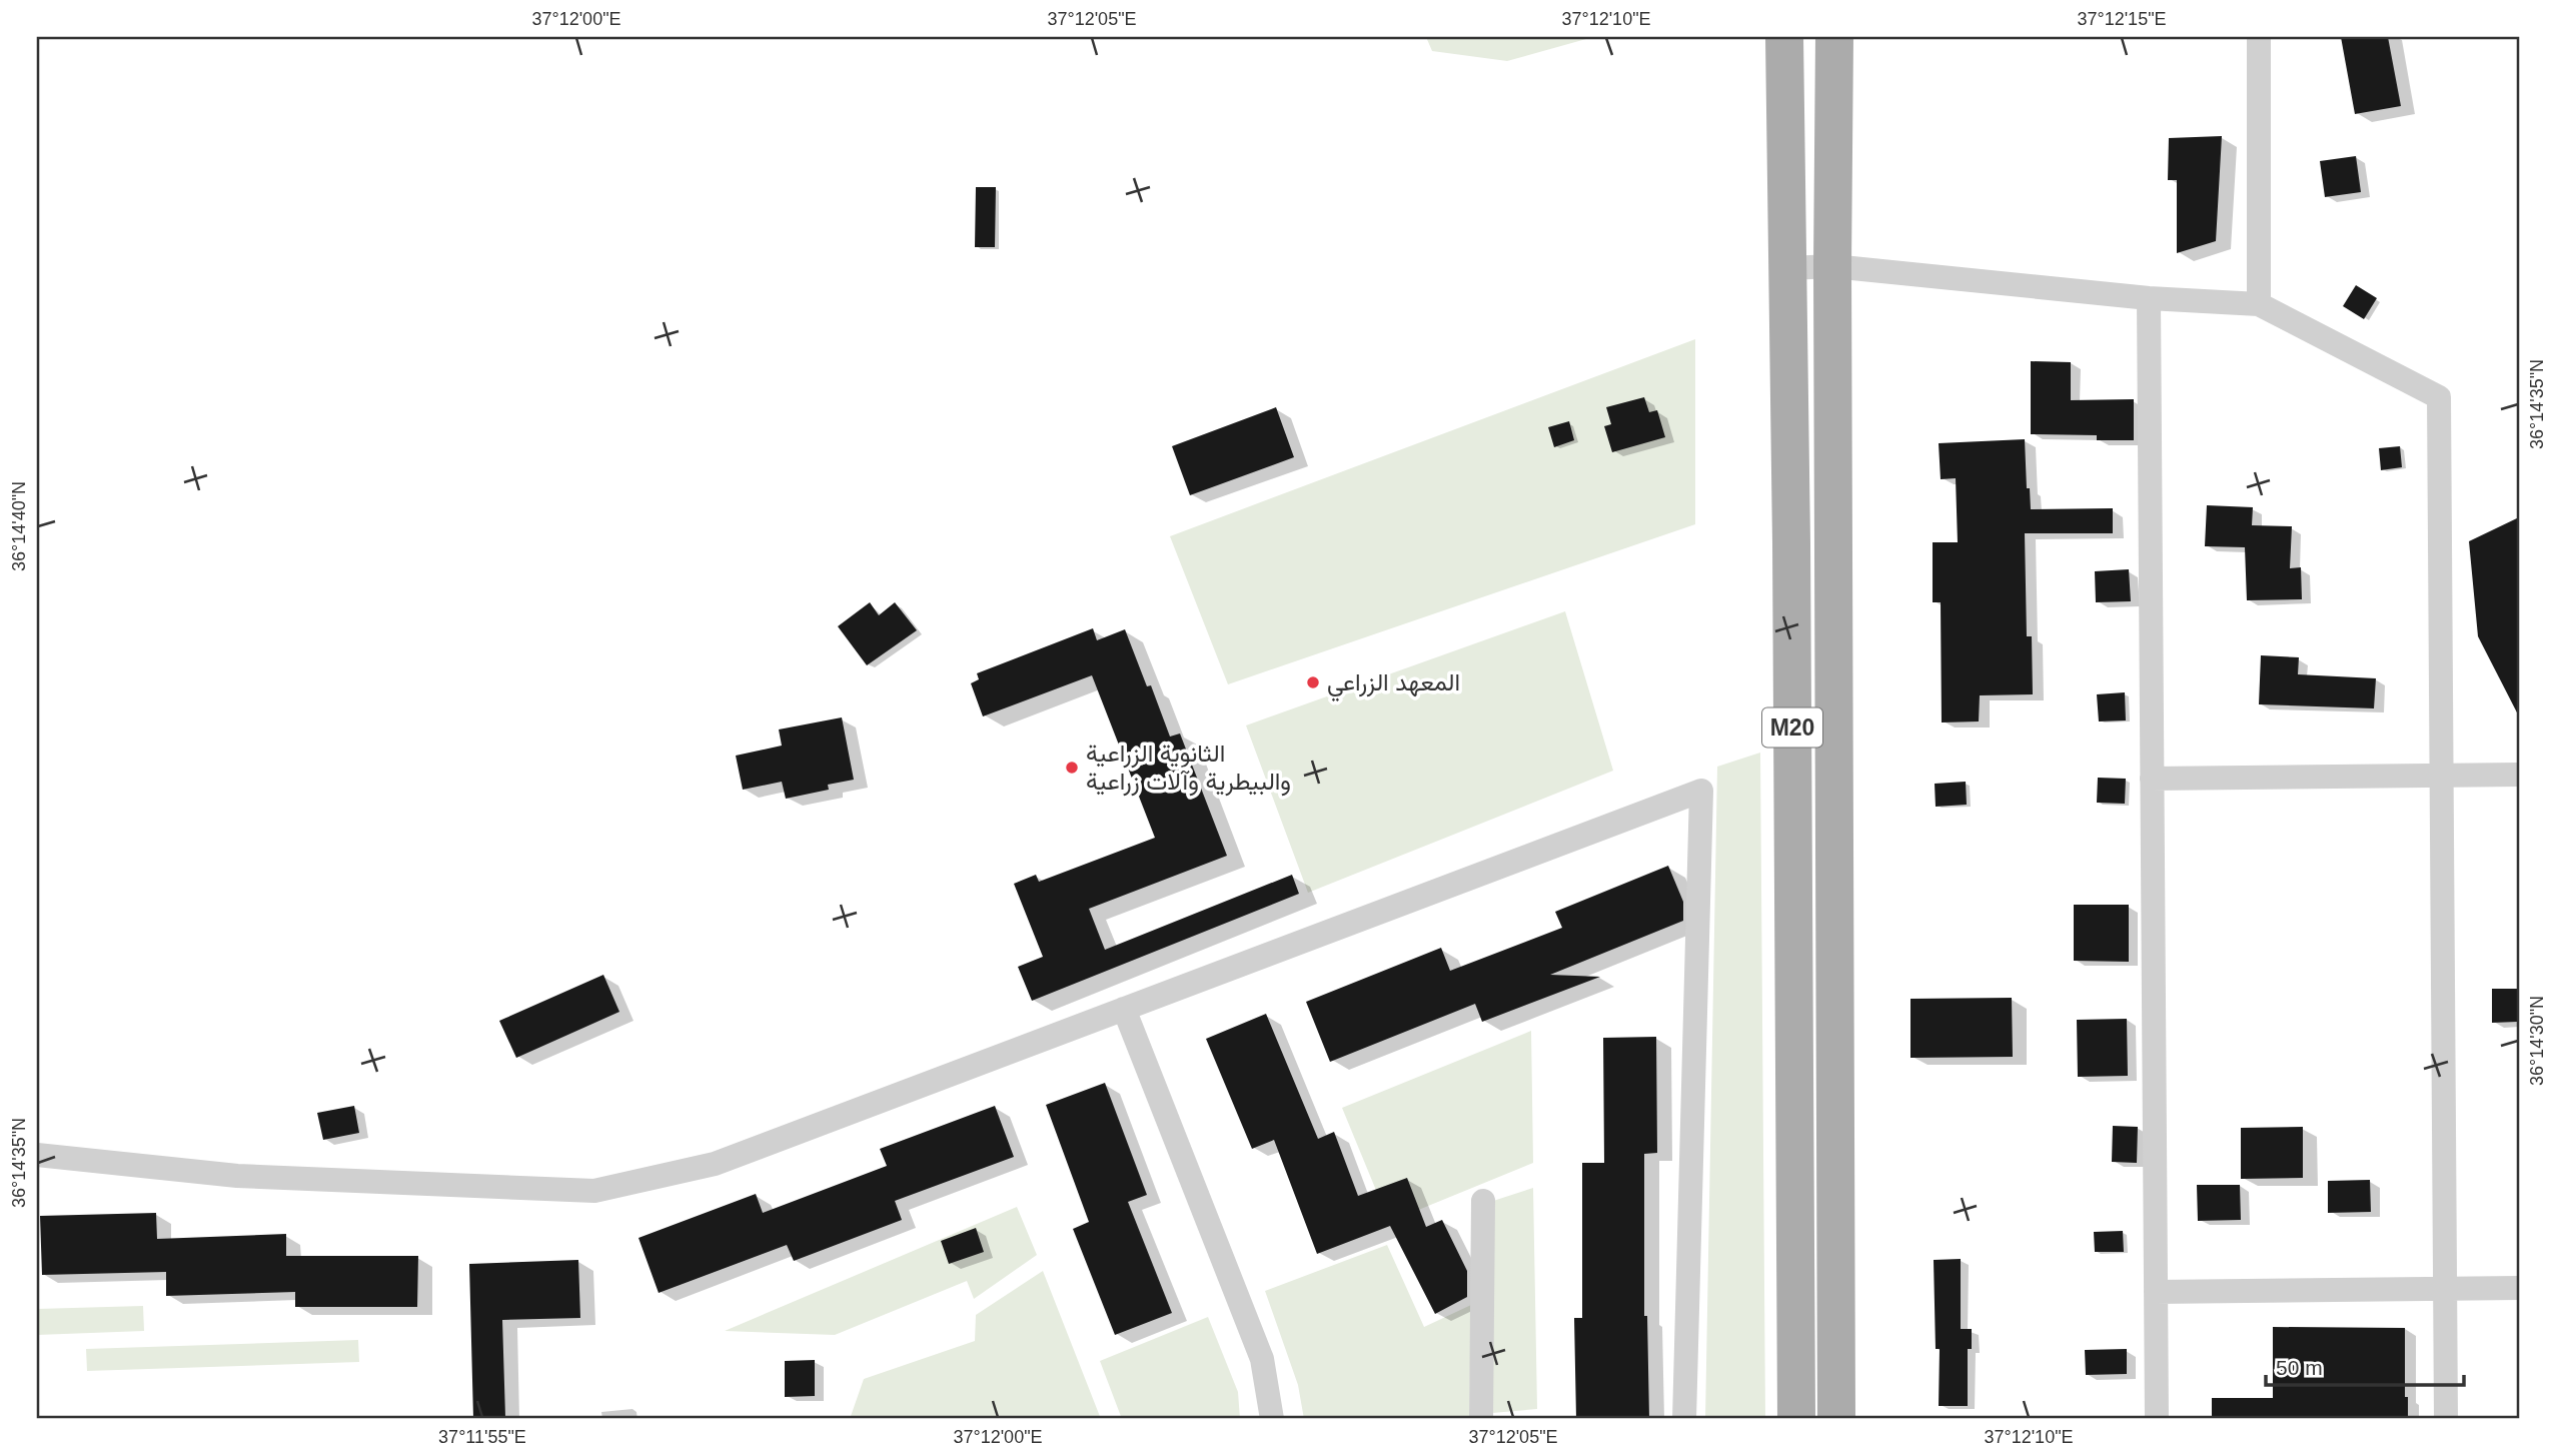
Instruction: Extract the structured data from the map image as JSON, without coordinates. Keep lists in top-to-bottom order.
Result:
{
  "streets": {
    "main road": ["M20"]
  },
  "places": ["المعهد الزراعي", "الثانوية الزراعية والبيطرية وآلات زراعية"],
  "scale_bar": "50 m",
  "coordinates": [
    "37°12'00\"E",
    "37°12'05\"E",
    "37°12'10\"E",
    "37°12'15\"E",
    "36°14'35\"N",
    "36°14'40\"N",
    "36°14'30\"N",
    "37°11'55\"E"
  ]
}
